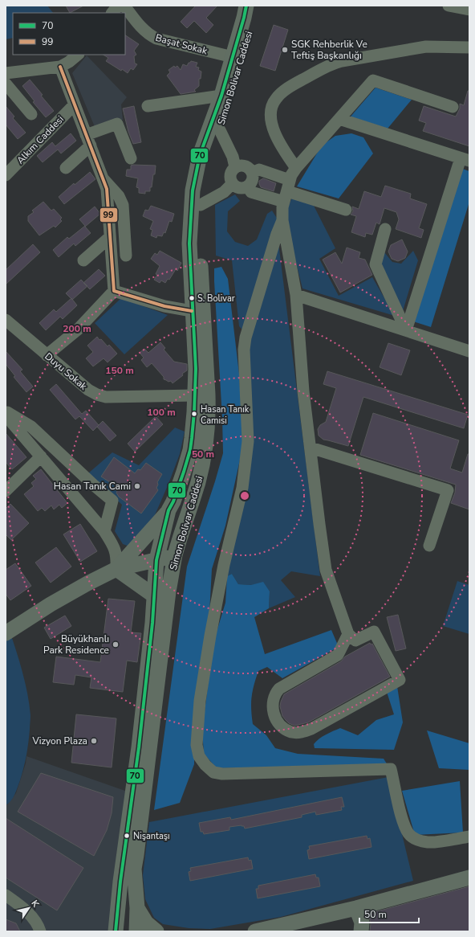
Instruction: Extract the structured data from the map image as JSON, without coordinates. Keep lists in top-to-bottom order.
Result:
{
  "streets": {
    "main road": ["Simon Bolivar Caddesi"],
    "street": ["Başat Sokak", "Alkım Caddesi", "Duyu Sokak"]
  },
  "crossings": [
    ["Başat Sokak", "Simon Bolivar Caddesi"],
    ["Simon Bolivar Caddesi", "Duyu Sokak"]
  ],
  "places": [
    "SGK Rehberlik Ve Teftiş Başkanlığı",
    "S. Bolivar",
    "Hasan Tanık Camisi",
    "Hasan Tanık Cami",
    "Büyükhanlı Park Residence",
    "Vizyon Plaza",
    "Nişantaşı"
  ],
  "lines": ["transit line 70", "transit line 99"],
  "legend": ["70", "99"],
  "scale_bar": "50 m",
  "north": "top right",
  "rings": [
    "200 m",
    "150 m",
    "100 m",
    "50 m"
  ]
}
